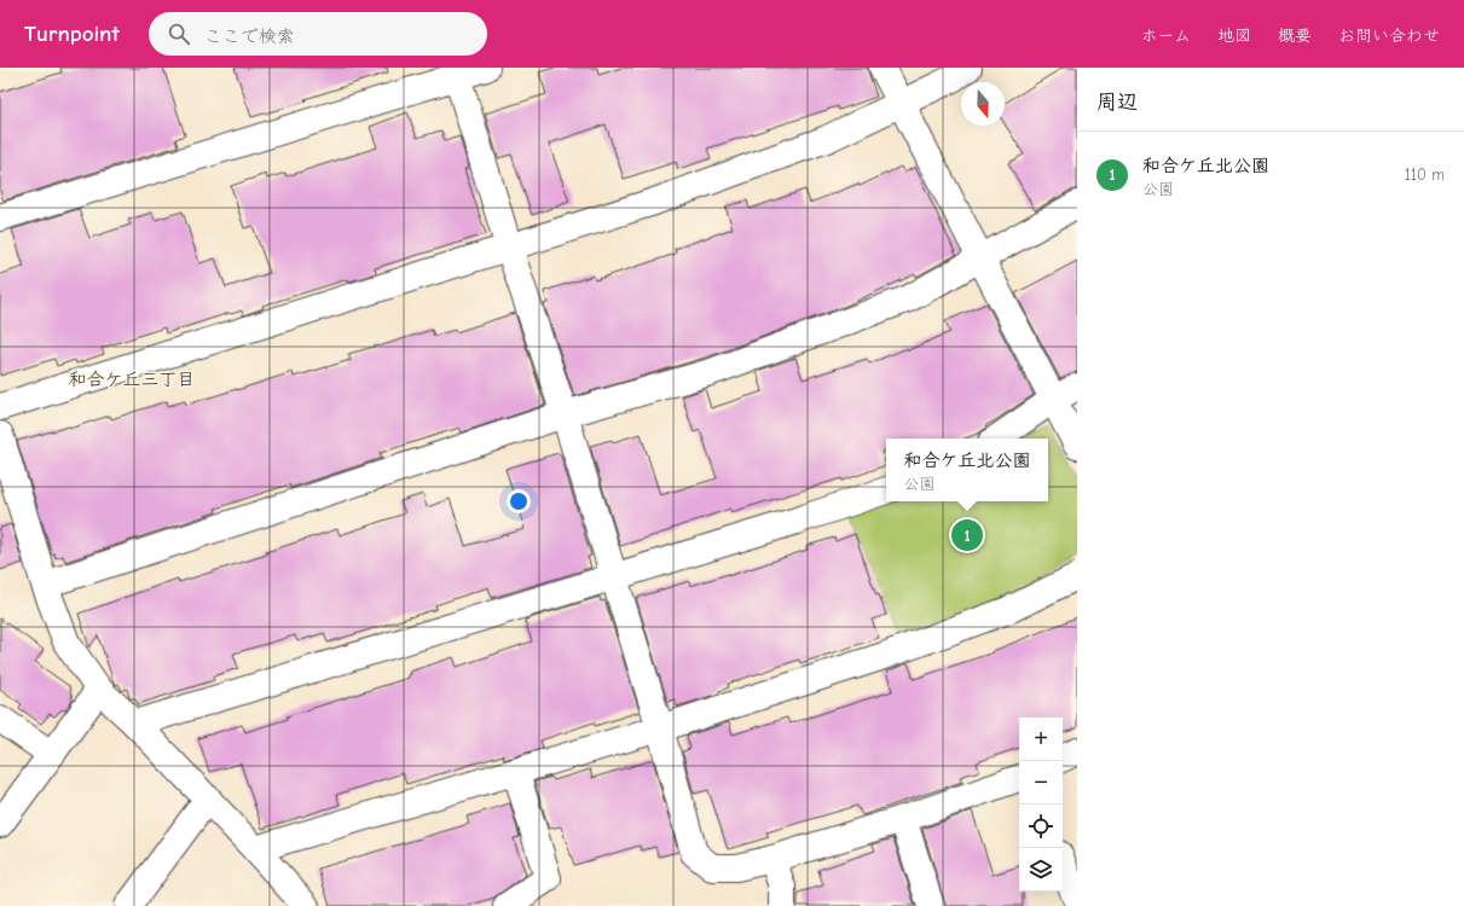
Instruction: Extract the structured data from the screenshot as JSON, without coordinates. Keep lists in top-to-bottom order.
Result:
{
  "districts": ["和合ケ丘三丁目"],
  "north": "bottom",
  "page": {
    "header": "Turnpoint",
    "search": "ここで検索",
    "nav": [
      "ホーム",
      "地図",
      "概要",
      "お問い合わせ"
    ],
    "heading": "周辺",
    "list": [
      {
        "mark": "1",
        "name": "和合ケ丘北公園",
        "note": "公園",
        "value": "110 m"
      }
    ],
    "popup": ["和合ケ丘北公園", "公園"],
    "pins": "1",
    "map_buttons": ["+", "−"]
  }
}
